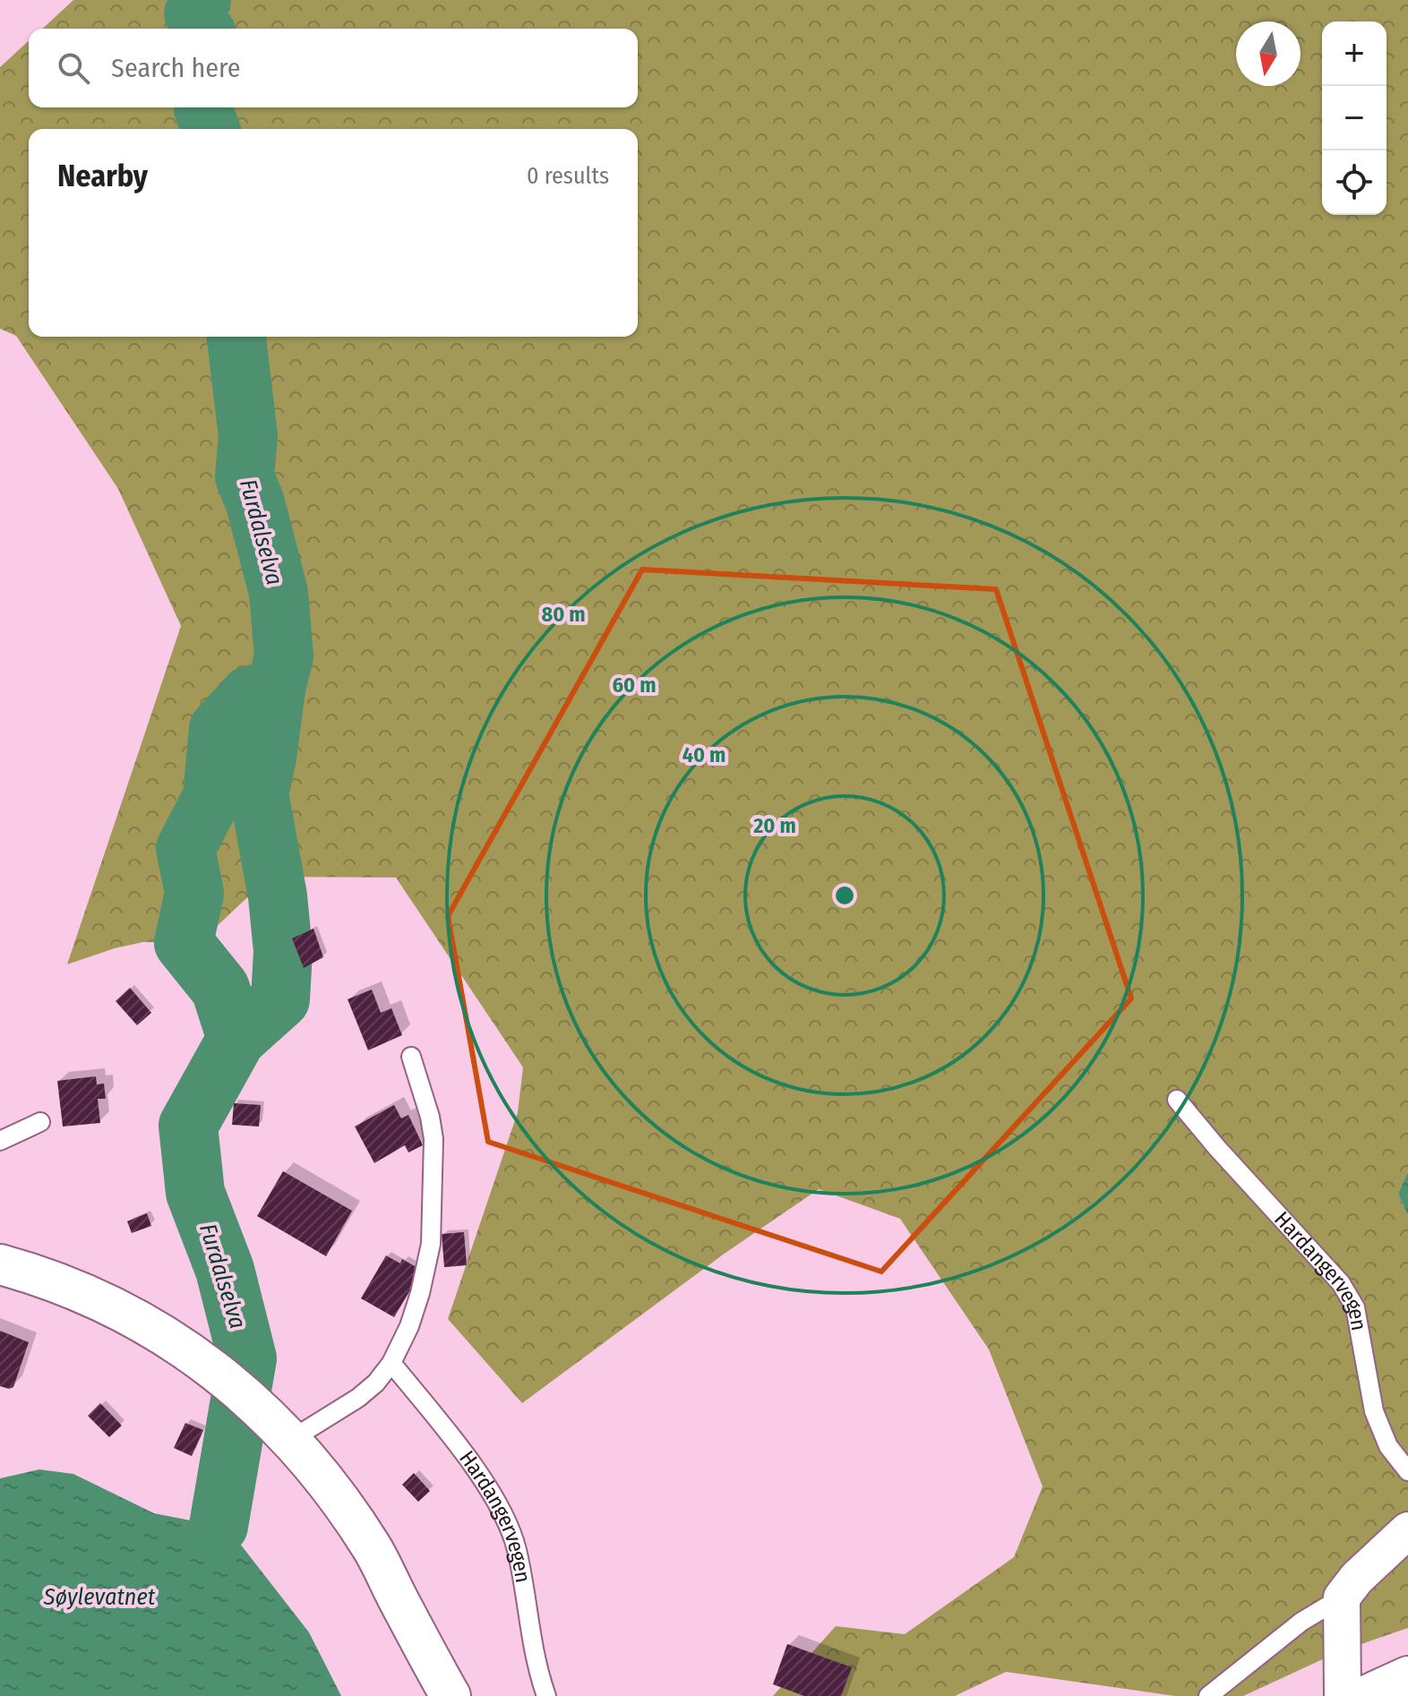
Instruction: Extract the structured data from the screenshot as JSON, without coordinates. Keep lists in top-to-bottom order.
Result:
{
  "streets": {
    "lane": ["Hardangervegen"]
  },
  "water": ["Furdalselva", "Søylevatnet"],
  "north": "bottom",
  "page": {
    "map_buttons": ["+", "−"],
    "search": "Search here",
    "heading": ["Nearby", "0 results"]
  },
  "rings": [
    "80 m",
    "60 m",
    "40 m",
    "20 m"
  ]
}
